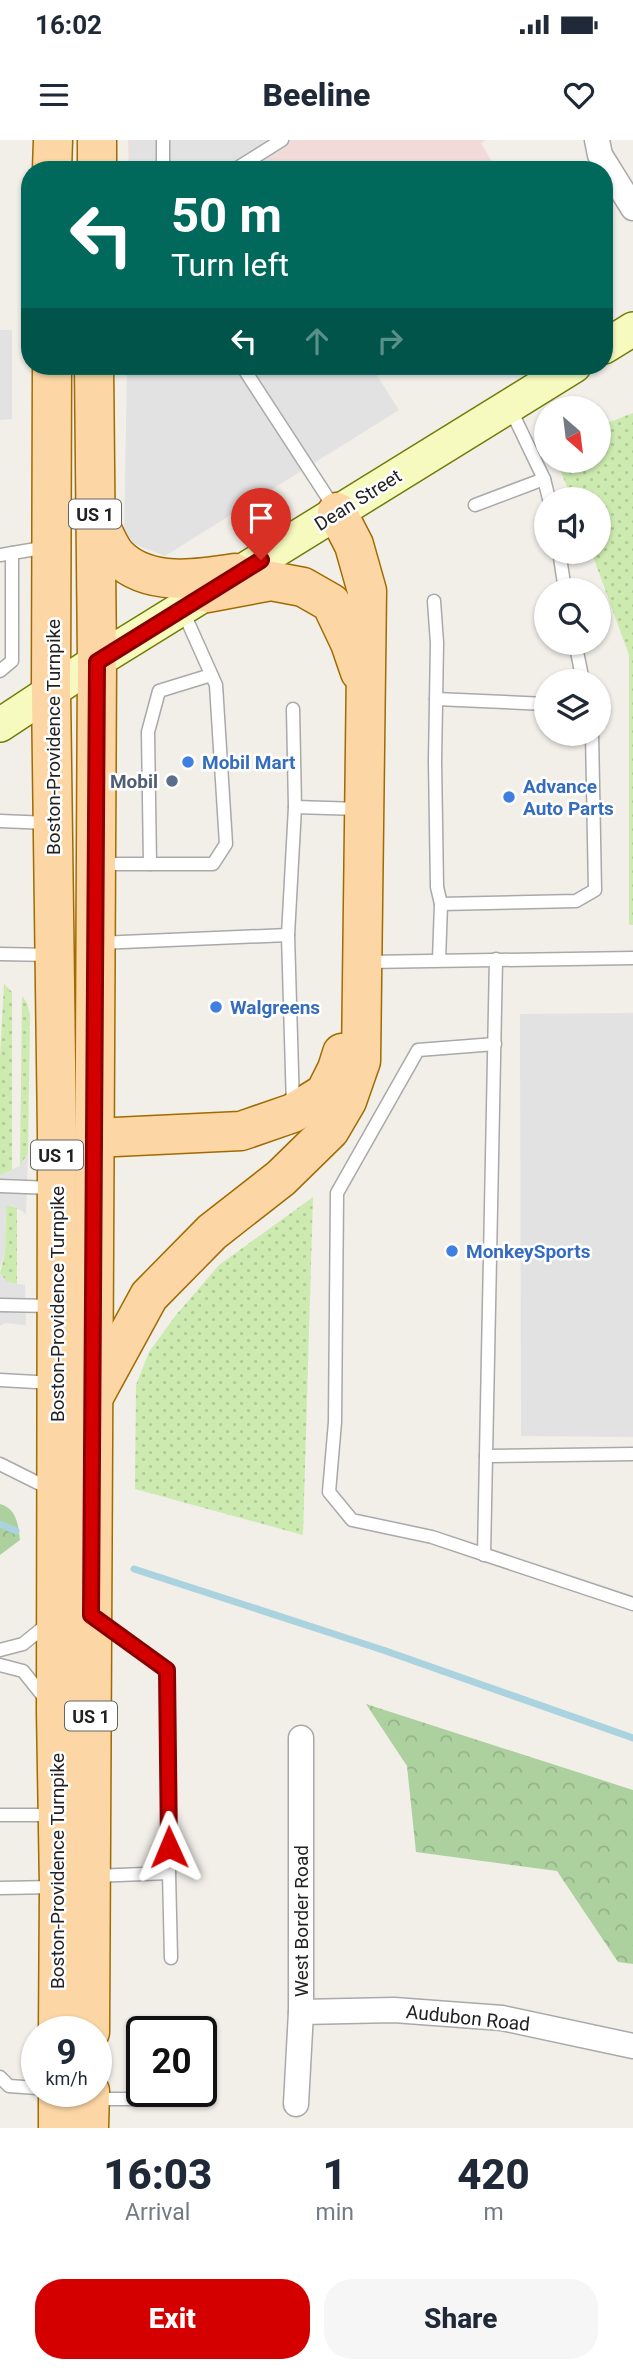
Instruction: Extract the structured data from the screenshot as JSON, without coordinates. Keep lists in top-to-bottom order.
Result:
{
  "streets": {
    "main road": ["Dean Street", "US 1", "Boston-Providence Turnpike"],
    "street": ["West Border Road", "Audubon Road"]
  },
  "crossings": [
    ["Dean Street", "Boston-Providence Turnpike"],
    ["West Border Road", "Audubon Road"]
  ],
  "places": [
    "Mobil Mart",
    "Mobil",
    "Advance Auto Parts",
    "Walgreens",
    "MonkeySports"
  ],
  "north": "bottom right",
  "page": {
    "status": "16:02",
    "header": "Beeline",
    "turn": ["50 m", "Turn left"],
    "speed": "9 km/h",
    "limit": "20",
    "eta": [
      "16:03",
      "Arrival",
      "1",
      "min",
      "420",
      "m"
    ],
    "buttons": ["Exit", "Share"]
  }
}
